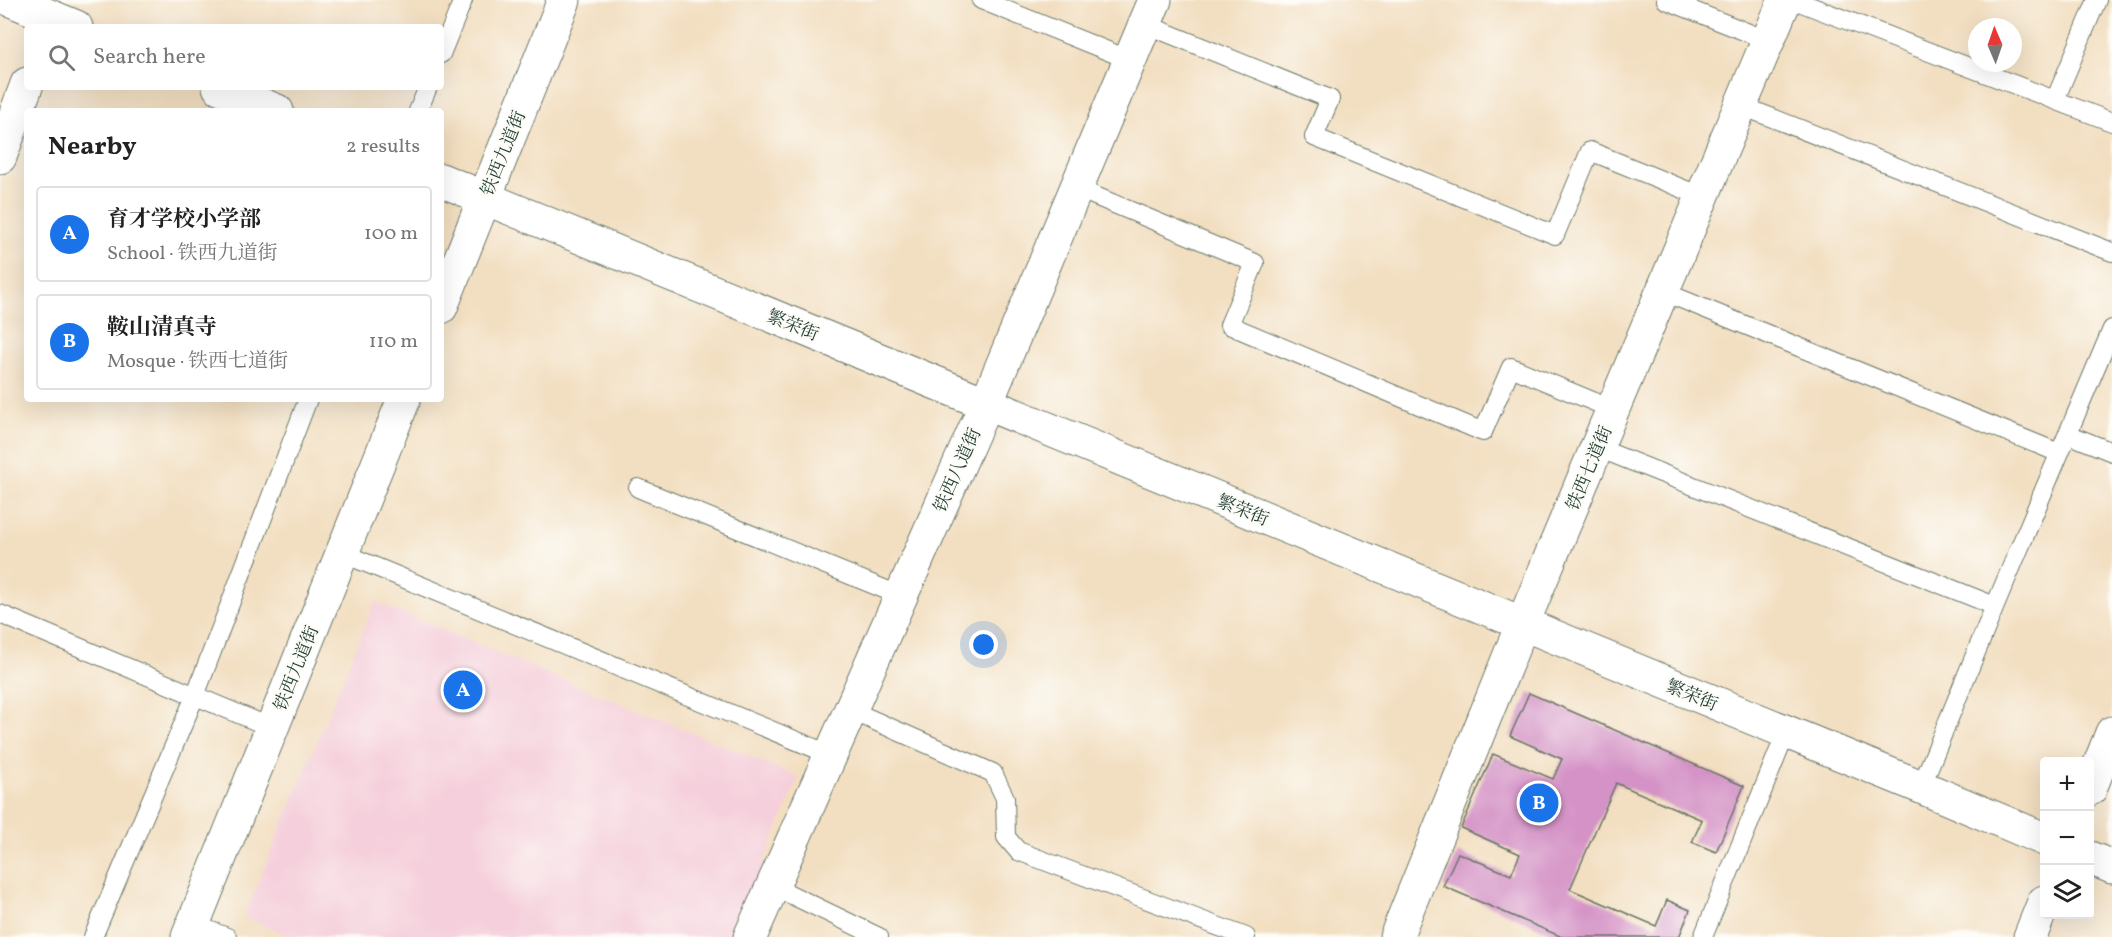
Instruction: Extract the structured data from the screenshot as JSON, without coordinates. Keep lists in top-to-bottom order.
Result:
{
  "streets": {
    "street": [
      "铁西九道街",
      "繁荣街",
      "铁西七道街",
      "铁西八道街"
    ]
  },
  "crossings": [
    ["铁西九道街", "繁荣街"],
    ["繁荣街", "铁西七道街"],
    ["繁荣街", "铁西八道街"]
  ],
  "north": "top",
  "page": {
    "search": "Search here",
    "heading": ["Nearby", "2 results"],
    "list": [
      {
        "mark": "A",
        "name": "育才学校小学部",
        "note": "School · 铁西九道街",
        "value": "100 m"
      },
      {
        "mark": "B",
        "name": "鞍山清真寺",
        "note": "Mosque · 铁西七道街",
        "value": "110 m"
      }
    ],
    "pins": ["A", "B"],
    "map_buttons": ["+", "−"]
  }
}
